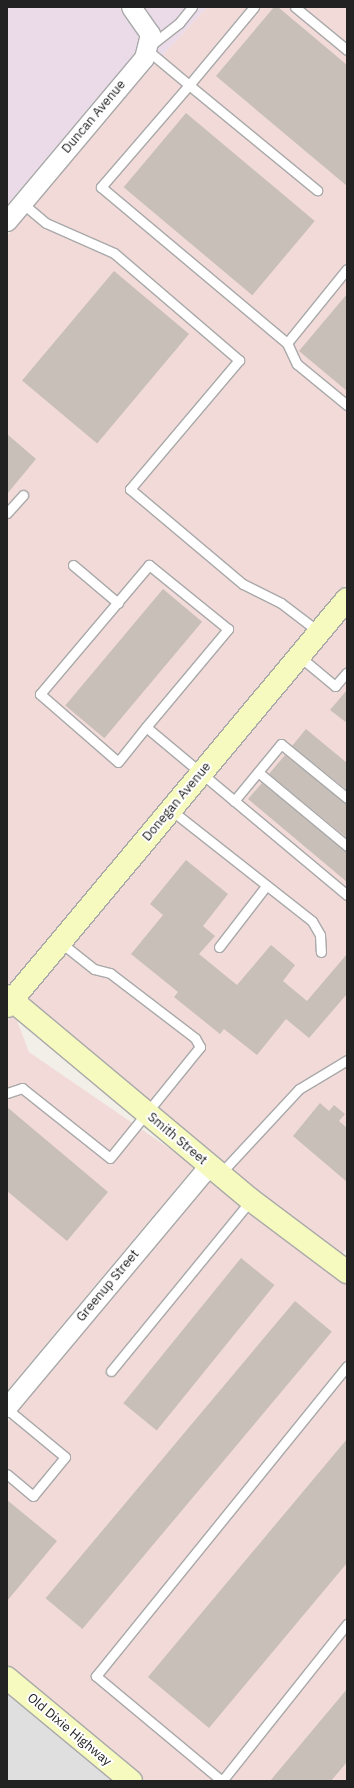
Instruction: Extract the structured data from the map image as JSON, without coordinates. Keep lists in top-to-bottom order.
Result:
{
  "streets": {
    "street": [
      "Duncan Avenue",
      "Donegan Avenue",
      "Smith Street",
      "Greenup Street",
      "Old Dixie Highway"
    ]
  },
  "crossings": [
    ["Donegan Avenue", "Smith Street"],
    ["Smith Street", "Greenup Street"]
  ]
}
